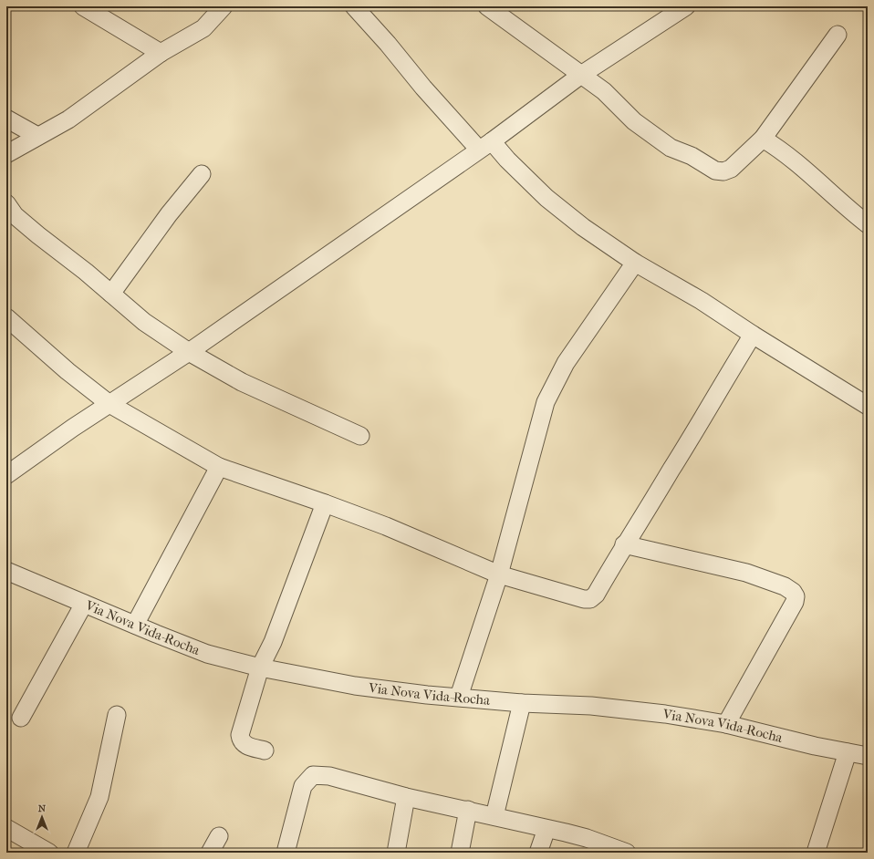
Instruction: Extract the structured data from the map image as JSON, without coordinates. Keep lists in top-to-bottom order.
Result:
{
  "streets": {
    "street": ["Via Nova Vida-Rocha"]
  },
  "north": "top"
}
